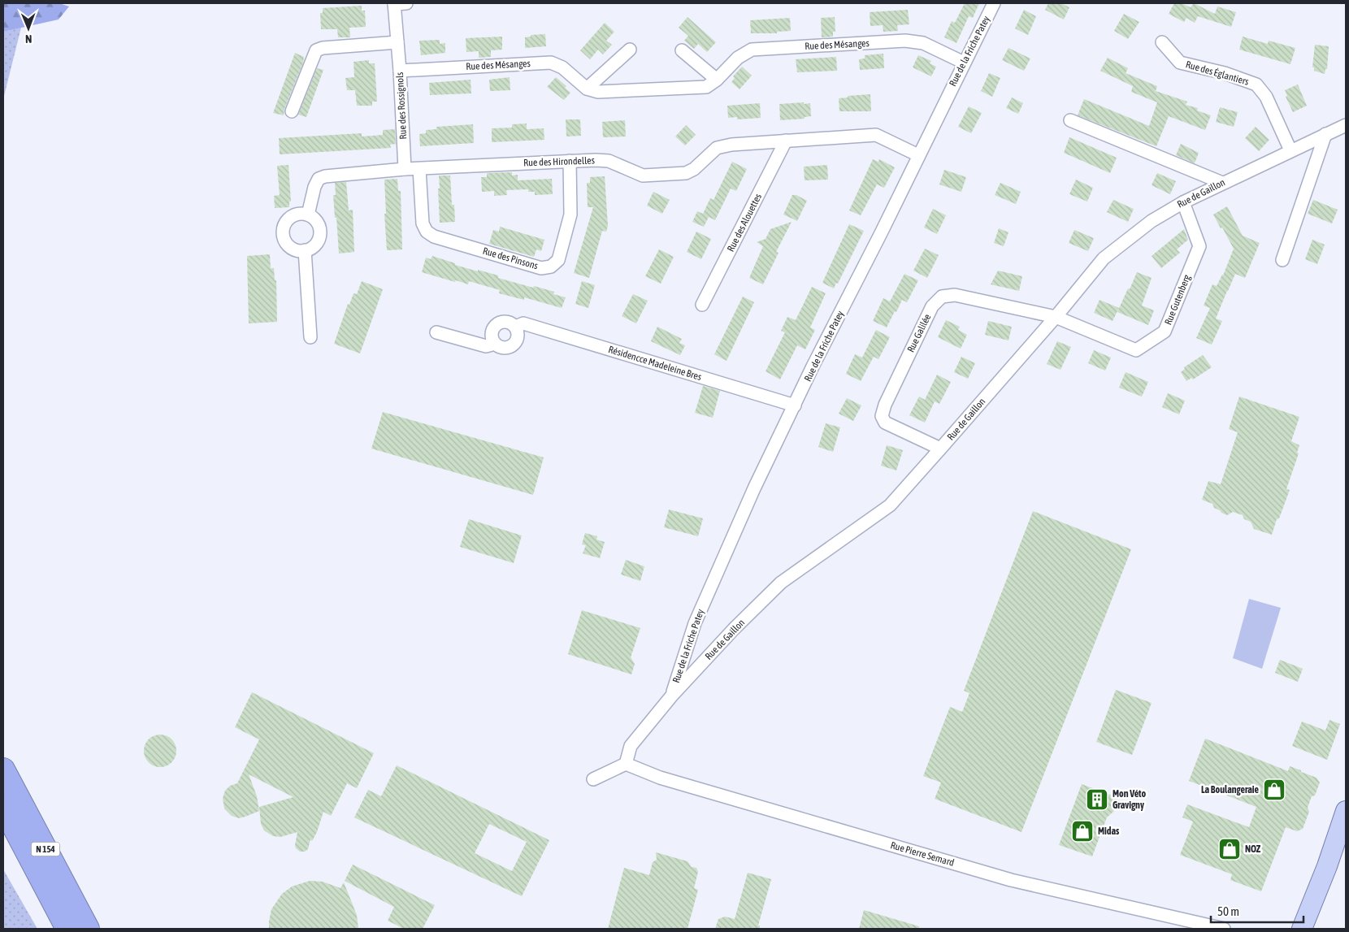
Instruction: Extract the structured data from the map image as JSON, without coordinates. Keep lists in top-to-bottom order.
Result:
{
  "streets": {
    "highway": ["N 154"],
    "street": [
      "Rue des Mésanges",
      "Rue de la Friche Patey",
      "Rue des Églantiers",
      "Rue des Rossignols",
      "Rue des Hirondelles",
      "Rue de Gaillon",
      "Rue des Alouettes",
      "Rue des Pinsons",
      "Rue Gutenberg",
      "Rue Galilée",
      "Résidencce Madeleine Bres",
      "Rue Pierre Semard"
    ]
  },
  "crossings": [
    ["Rue des Mésanges", "Rue de la Friche Patey"],
    ["Rue des Mésanges", "Rue des Rossignols"],
    ["Rue de la Friche Patey", "Rue des Hirondelles"],
    ["Rue de la Friche Patey", "Rue de Gaillon"],
    ["Rue de la Friche Patey", "Résidencce Madeleine Bres"],
    ["Rue des Églantiers", "Rue de Gaillon"],
    ["Rue des Rossignols", "Rue des Hirondelles"],
    ["Rue des Hirondelles", "Rue des Alouettes"],
    ["Rue des Hirondelles", "Rue des Pinsons"],
    ["Rue de Gaillon", "Rue Gutenberg"],
    ["Rue de Gaillon", "Rue Galilée"],
    ["Rue de Gaillon", "Rue Pierre Semard"],
    ["Rue Gutenberg", "Rue Galilée"]
  ],
  "places": {
    "shop": ["La Boulangeraie", "Midas", "NOZ"],
    "building": ["Mon Véto Gravigny"]
  },
  "scale_bar": "50 m",
  "north": "bottom"
}
